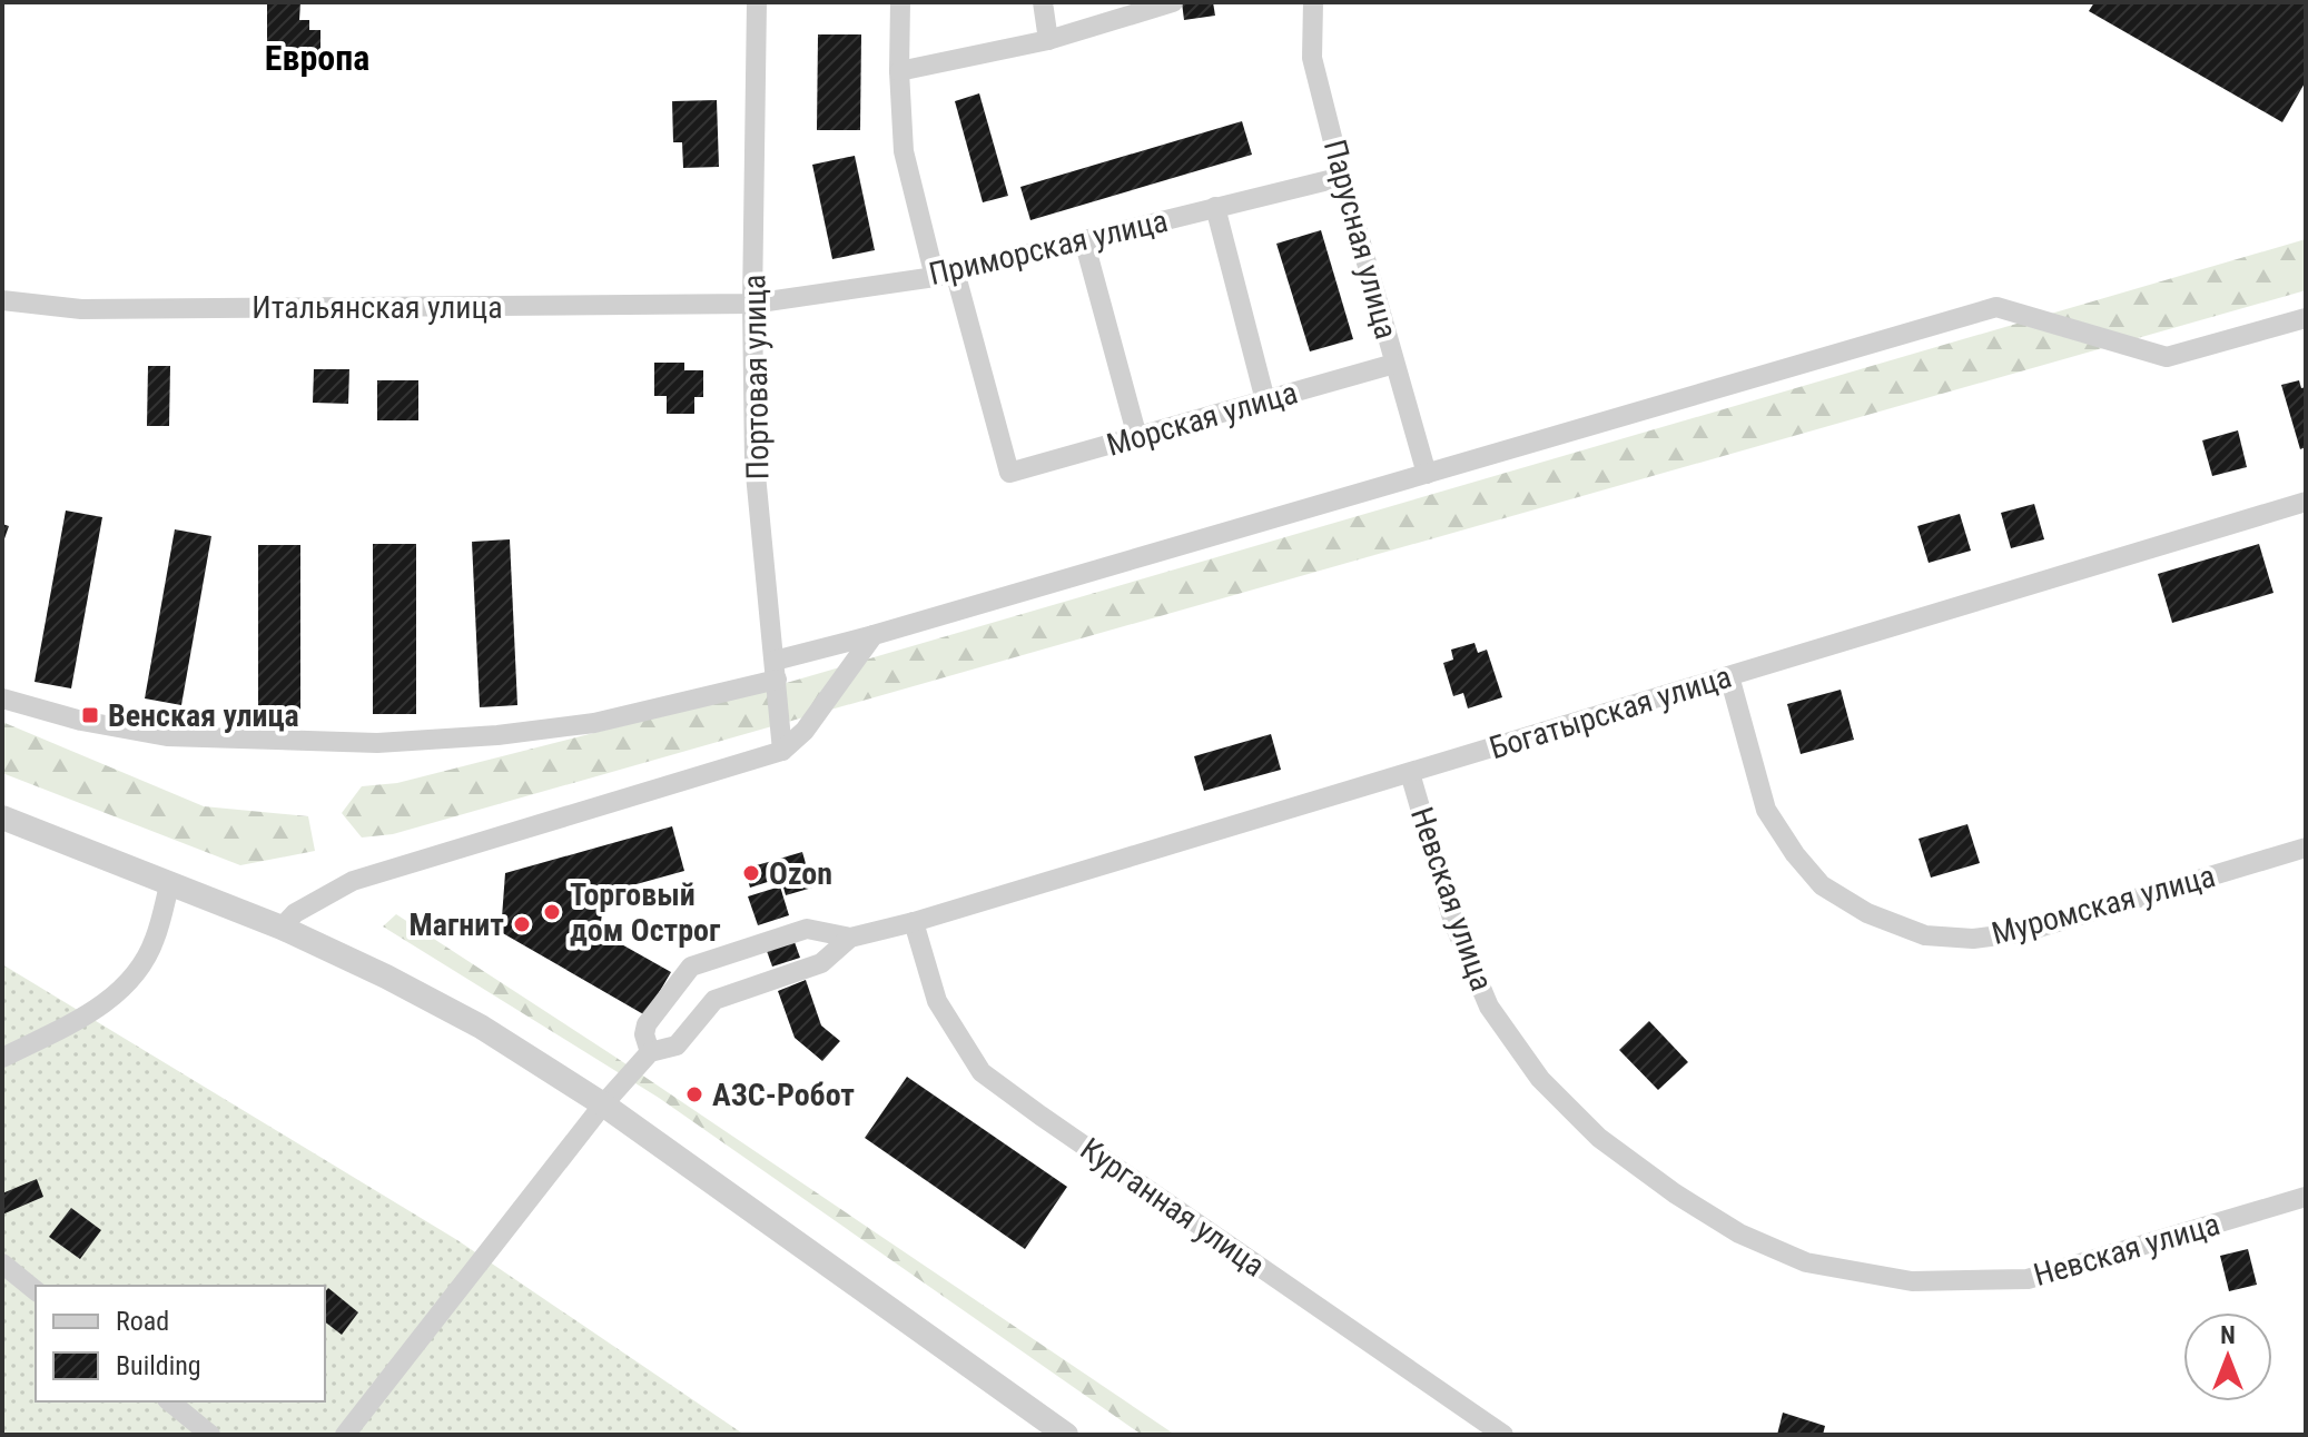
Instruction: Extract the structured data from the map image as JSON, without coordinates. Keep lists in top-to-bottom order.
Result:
{
  "streets": {
    "street": [
      "Парусная улица",
      "Приморская улица",
      "Итальянская улица",
      "Портовая улица",
      "Морская улица",
      "Богатырская улица",
      "Невская улица",
      "Муромская улица",
      "Курганная улица"
    ]
  },
  "crossings": [
    ["Парусная улица", "Приморская улица"],
    ["Парусная улица", "Морская улица"],
    ["Приморская улица", "Итальянская улица"],
    ["Приморская улица", "Портовая улица"],
    ["Приморская улица", "Морская улица"],
    ["Итальянская улица", "Портовая улица"],
    ["Богатырская улица", "Невская улица"],
    ["Богатырская улица", "Муромская улица"],
    ["Богатырская улица", "Курганная улица"]
  ],
  "districts": ["Европа"],
  "places": {
    "transit": ["Венская улица"],
    "other": [
      "Ozon",
      "Торговый дом Острог",
      "Магнит",
      "АЗС-Робот"
    ]
  },
  "legend": ["Road", "Building"],
  "north": "top"
}
